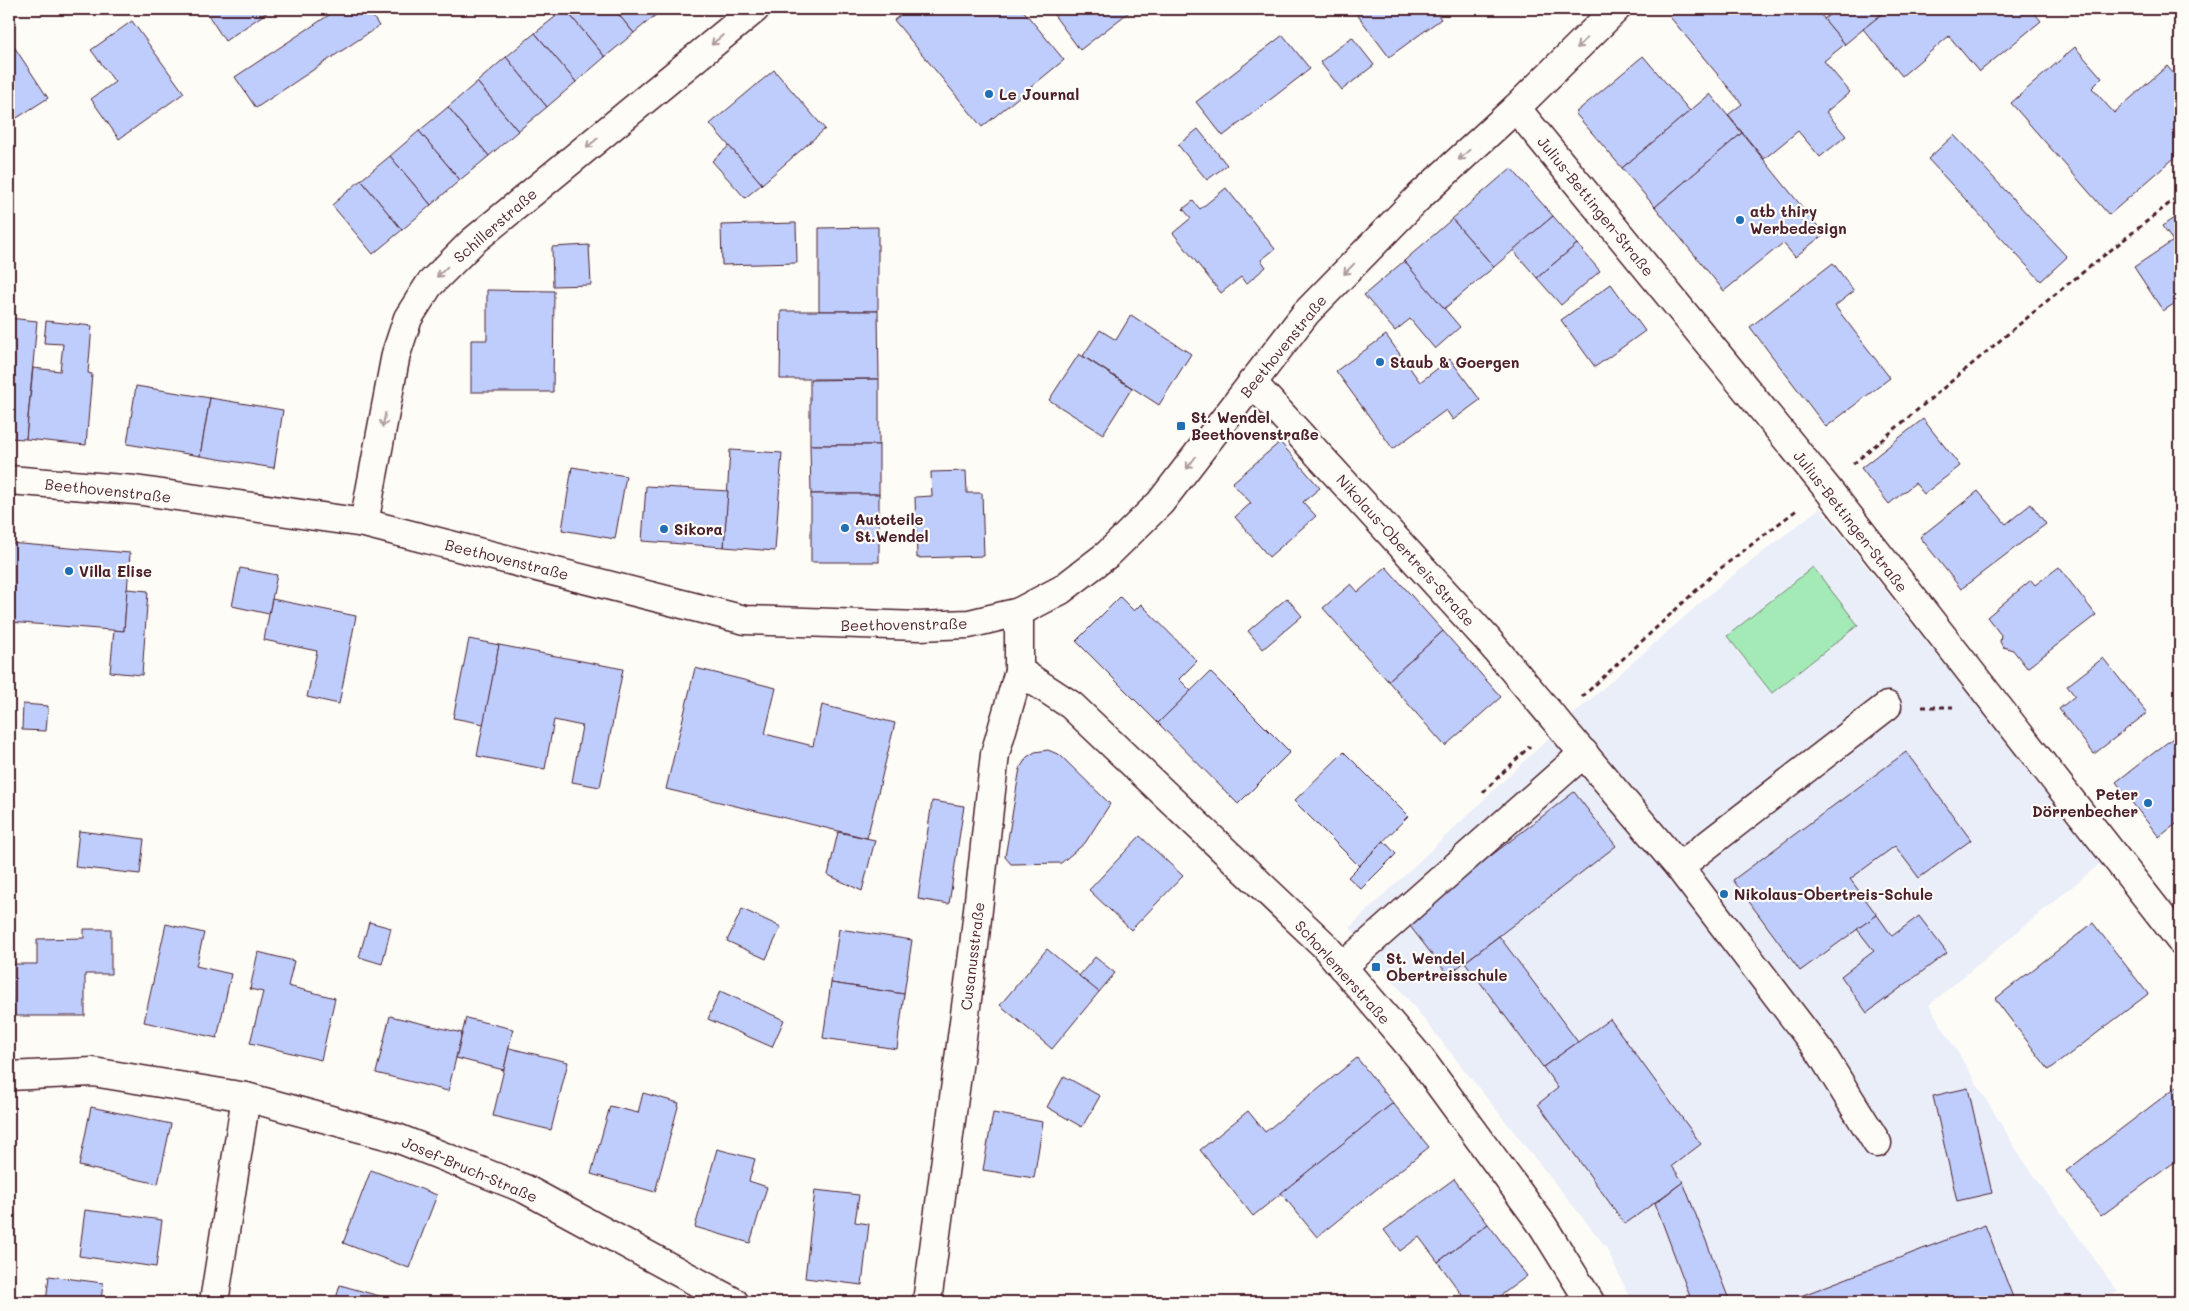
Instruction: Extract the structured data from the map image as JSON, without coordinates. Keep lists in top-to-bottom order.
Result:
{
  "streets": {
    "street": [
      "Julius-Bettingen-Straße",
      "Schillerstraße",
      "Beethovenstraße",
      "Nikolaus-Obertreis-Straße",
      "Cusanusstraße",
      "Schorlemerstraße",
      "Josef-Bruch-Straße"
    ]
  },
  "crossings": [
    ["Julius-Bettingen-Straße", "Beethovenstraße"],
    ["Schillerstraße", "Beethovenstraße"],
    ["Beethovenstraße", "Nikolaus-Obertreis-Straße"],
    ["Beethovenstraße", "Cusanusstraße"],
    ["Cusanusstraße", "Schorlemerstraße"]
  ],
  "one_way": ["Schillerstraße", "Beethovenstraße"],
  "places": {
    "other": [
      "Le Journal",
      "atb thiry Werbedesign",
      "Staub & Goergen",
      "Autoteile St.Wendel",
      "Sikora",
      "Villa Elise",
      "Peter Dörrenbecher",
      "Nikolaus-Obertreis-Schule"
    ],
    "transit": ["St. Wendel Beethovenstraße", "St. Wendel Obertreisschule"]
  }
}
